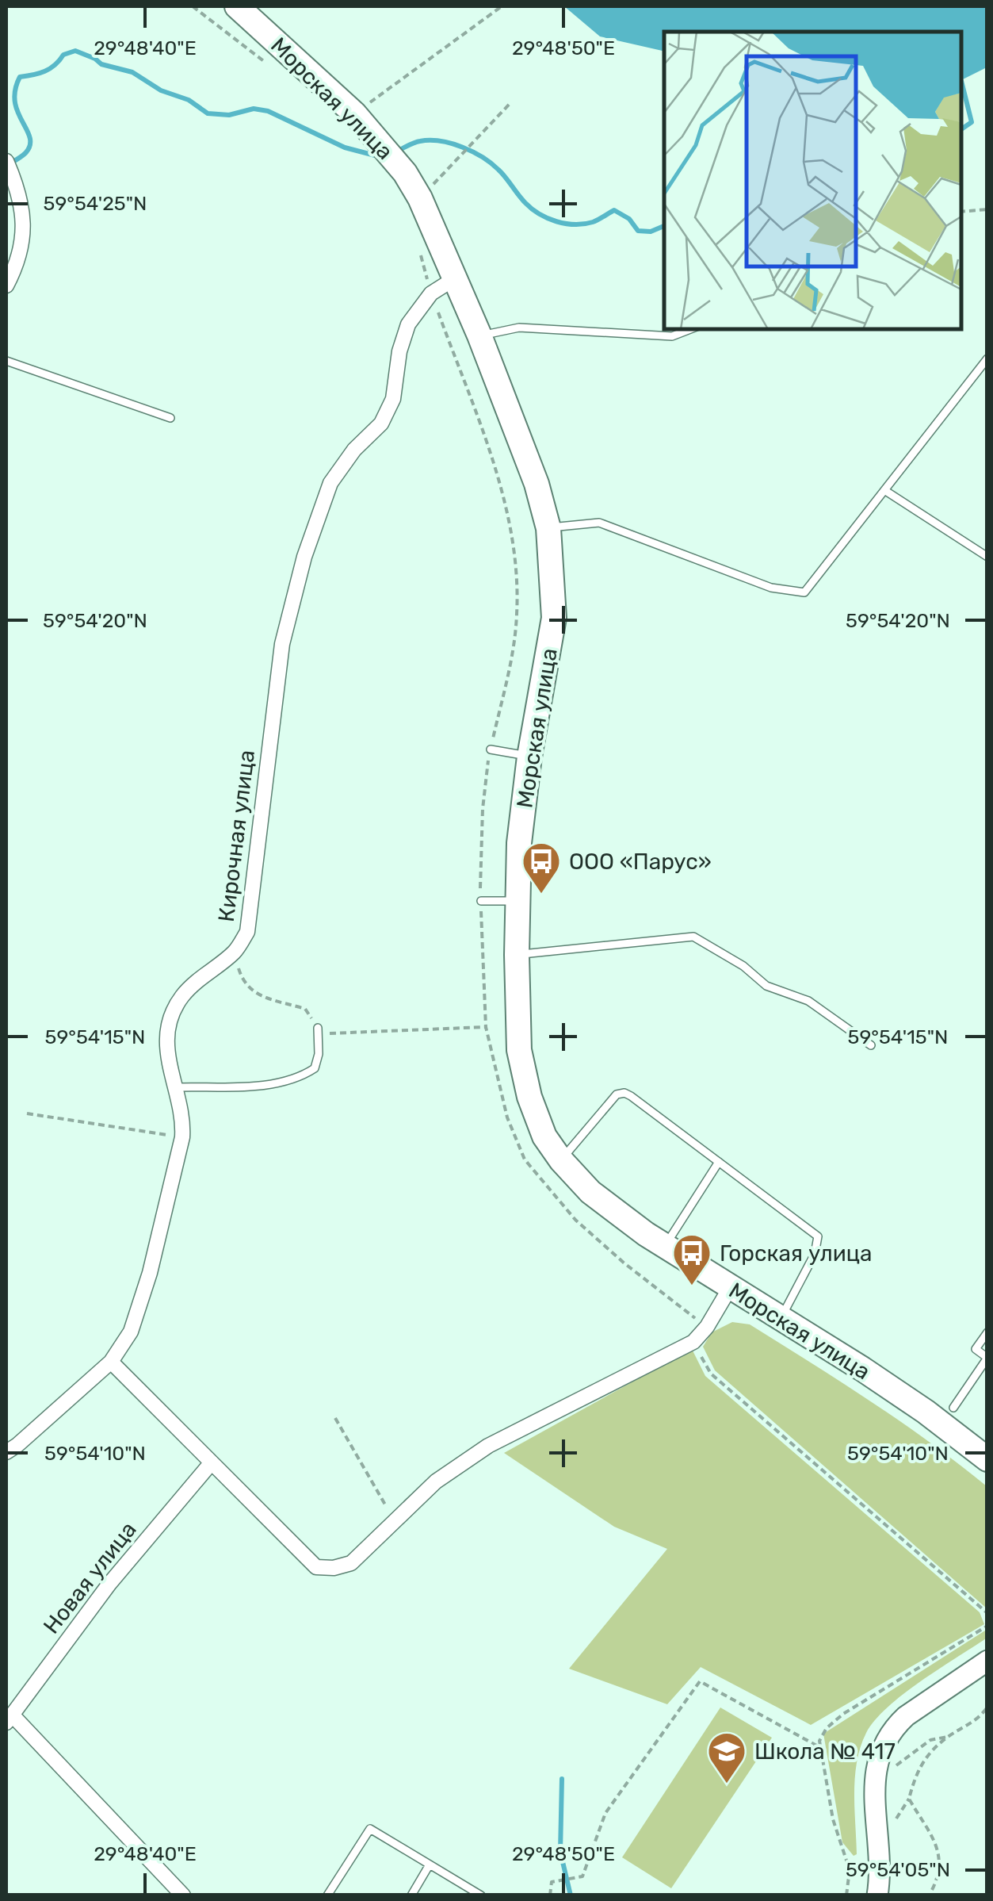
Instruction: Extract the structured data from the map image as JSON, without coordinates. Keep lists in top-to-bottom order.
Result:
{
  "streets": {
    "main road": ["Морская улица"],
    "street": ["Кирочная улица", "Новая улица"]
  },
  "crossings": [
    ["Морская улица", "Кирочная улица"]
  ],
  "places": {
    "bus stop": ["ООО «Парус»", "Горская улица"],
    "school or university": ["Школа № 417"]
  },
  "coordinates": [
    "29°48'40\"E",
    "29°48'50\"E",
    "59°54'25\"N",
    "59°54'20\"N",
    "59°54'15\"N",
    "59°54'10\"N",
    "59°54'05\"N"
  ]
}
